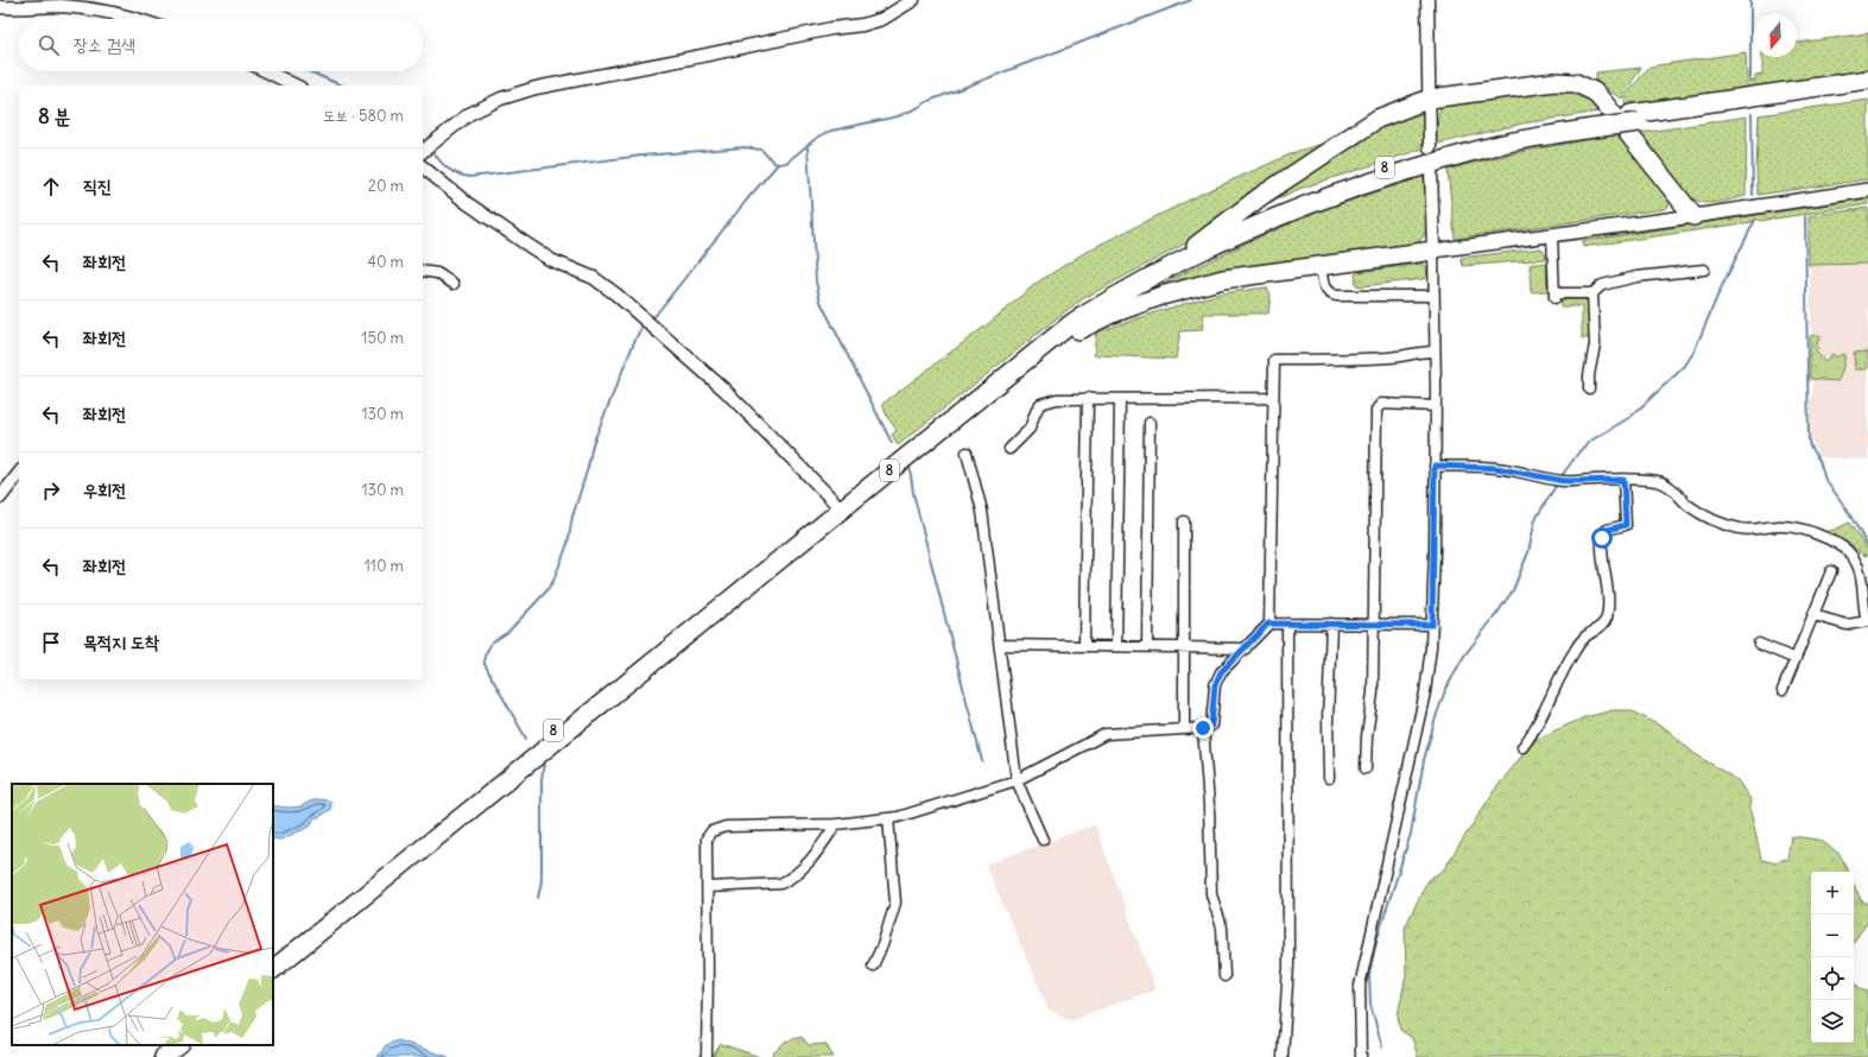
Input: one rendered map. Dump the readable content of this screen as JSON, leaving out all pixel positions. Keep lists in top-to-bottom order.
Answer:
{
  "streets": {
    "highway": ["8"]
  },
  "north": "bottom",
  "page": {
    "search": "장소 검색",
    "heading": ["8 분", "도보 · 580 m"],
    "list": [
      ["직진", "20 m"],
      ["좌회전", "40 m"],
      ["좌회전", "150 m"],
      ["좌회전", "130 m"],
      ["우회전", "130 m"],
      ["좌회전", "110 m"],
      "목적지 도착"
    ],
    "map_buttons": ["+", "−"]
  }
}
